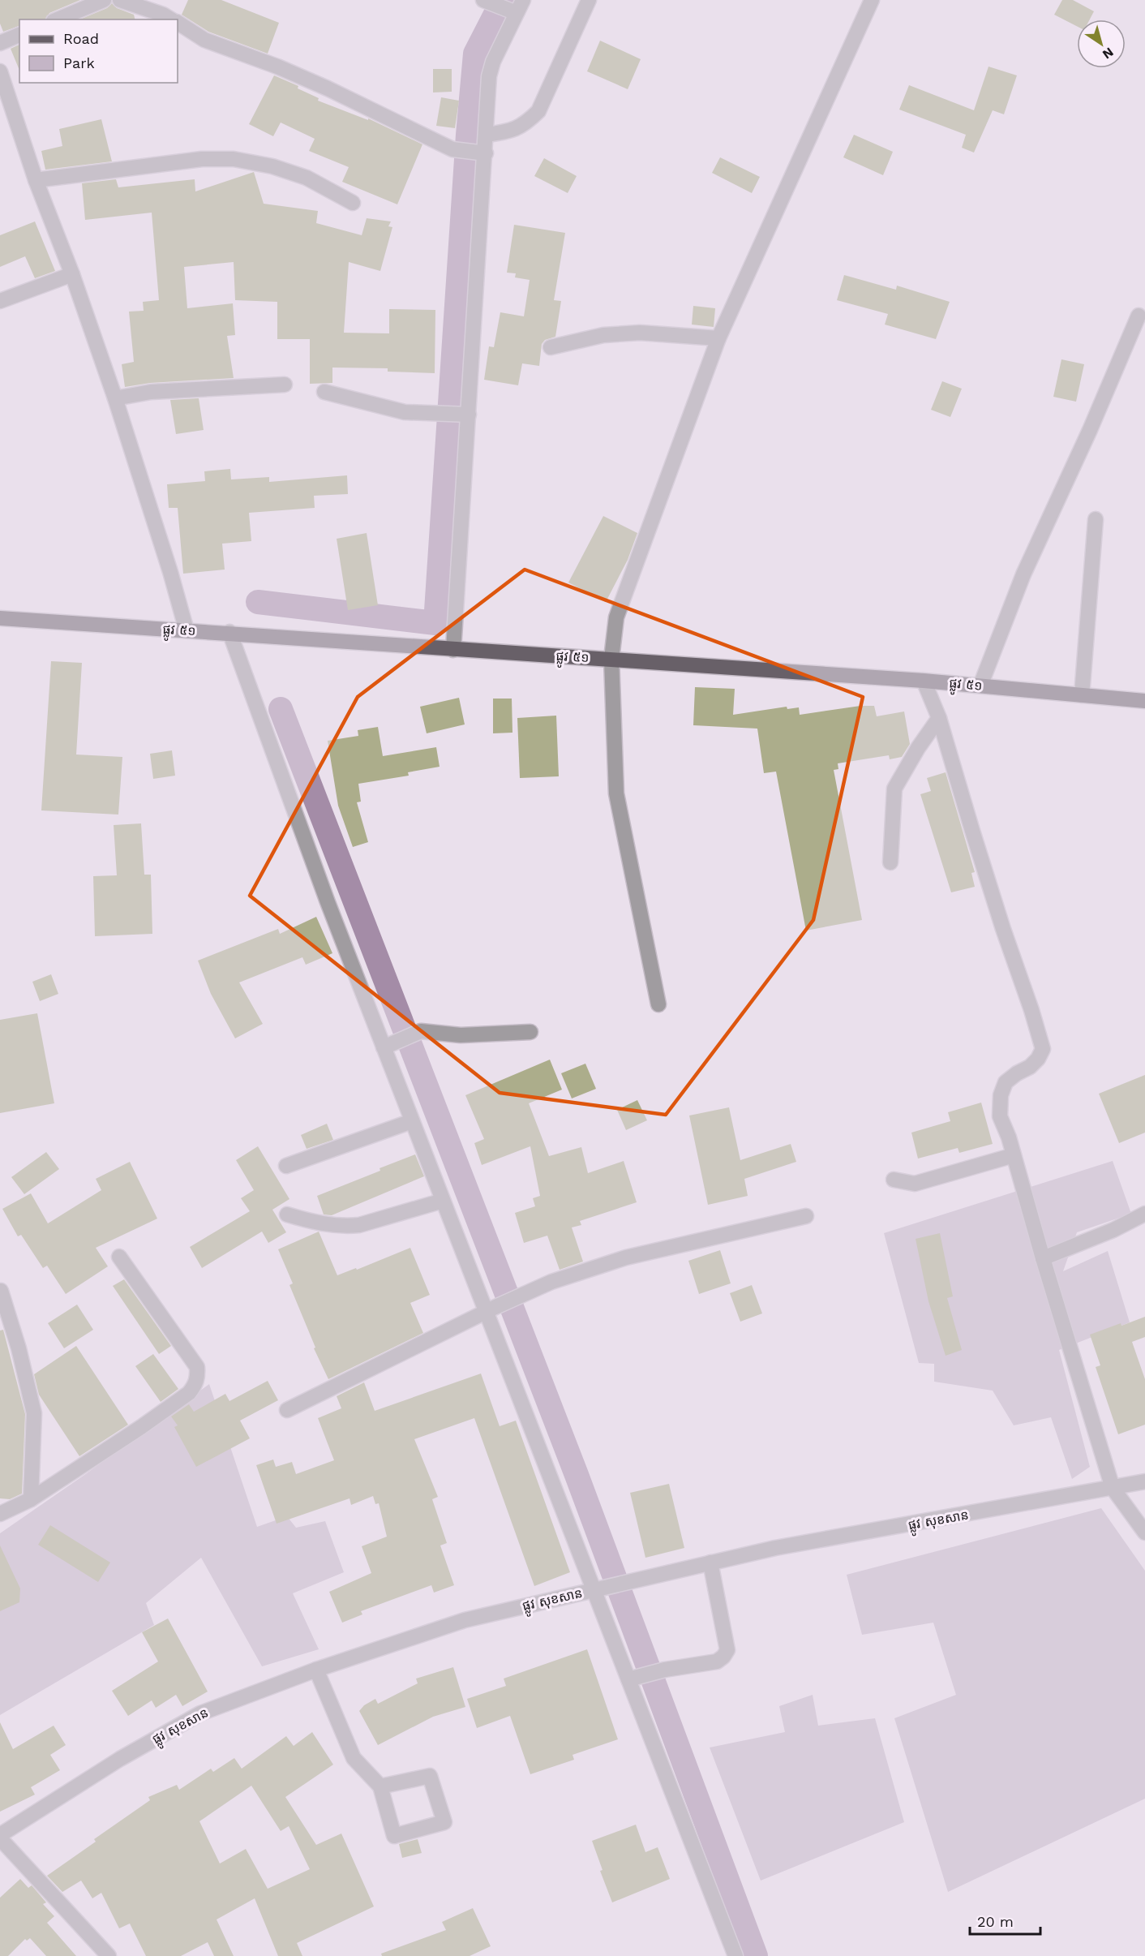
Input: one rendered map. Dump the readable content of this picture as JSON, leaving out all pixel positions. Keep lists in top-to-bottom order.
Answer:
{
  "streets": {
    "main road": ["ផ្លូវ ៥១"],
    "street": ["ផ្លូវ សុខសាន"]
  },
  "legend": ["Road", "Park"],
  "scale_bar": "20 m",
  "north": "bottom right"
}
